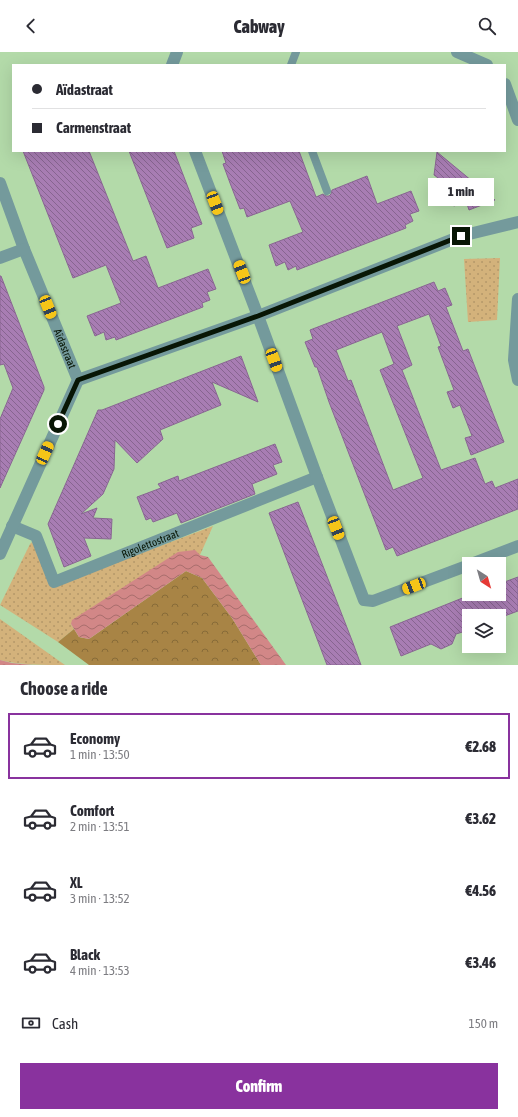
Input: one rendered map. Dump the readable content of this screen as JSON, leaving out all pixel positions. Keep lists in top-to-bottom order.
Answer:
{
  "streets": {
    "street": ["Aïdastraat", "Rigolettostraat"]
  },
  "crossings": [
    ["Aïdastraat", "Rigolettostraat"]
  ],
  "north": "bottom right",
  "page": {
    "header": "Cabway",
    "banner": ["Aïdastraat", "Carmenstraat"],
    "bubble": "1 min",
    "heading": "Choose a ride",
    "list": [
      {
        "name": "Economy",
        "note": "1 min · 13:50",
        "value": "€2.68"
      },
      {
        "name": "Comfort",
        "note": "2 min · 13:51",
        "value": "€3.62"
      },
      {
        "name": "XL",
        "note": "3 min · 13:52",
        "value": "€4.56"
      },
      {
        "name": "Black",
        "note": "4 min · 13:53",
        "value": "€3.46"
      }
    ],
    "pay": ["Cash", "150 m"],
    "buttons": "Confirm"
  }
}
